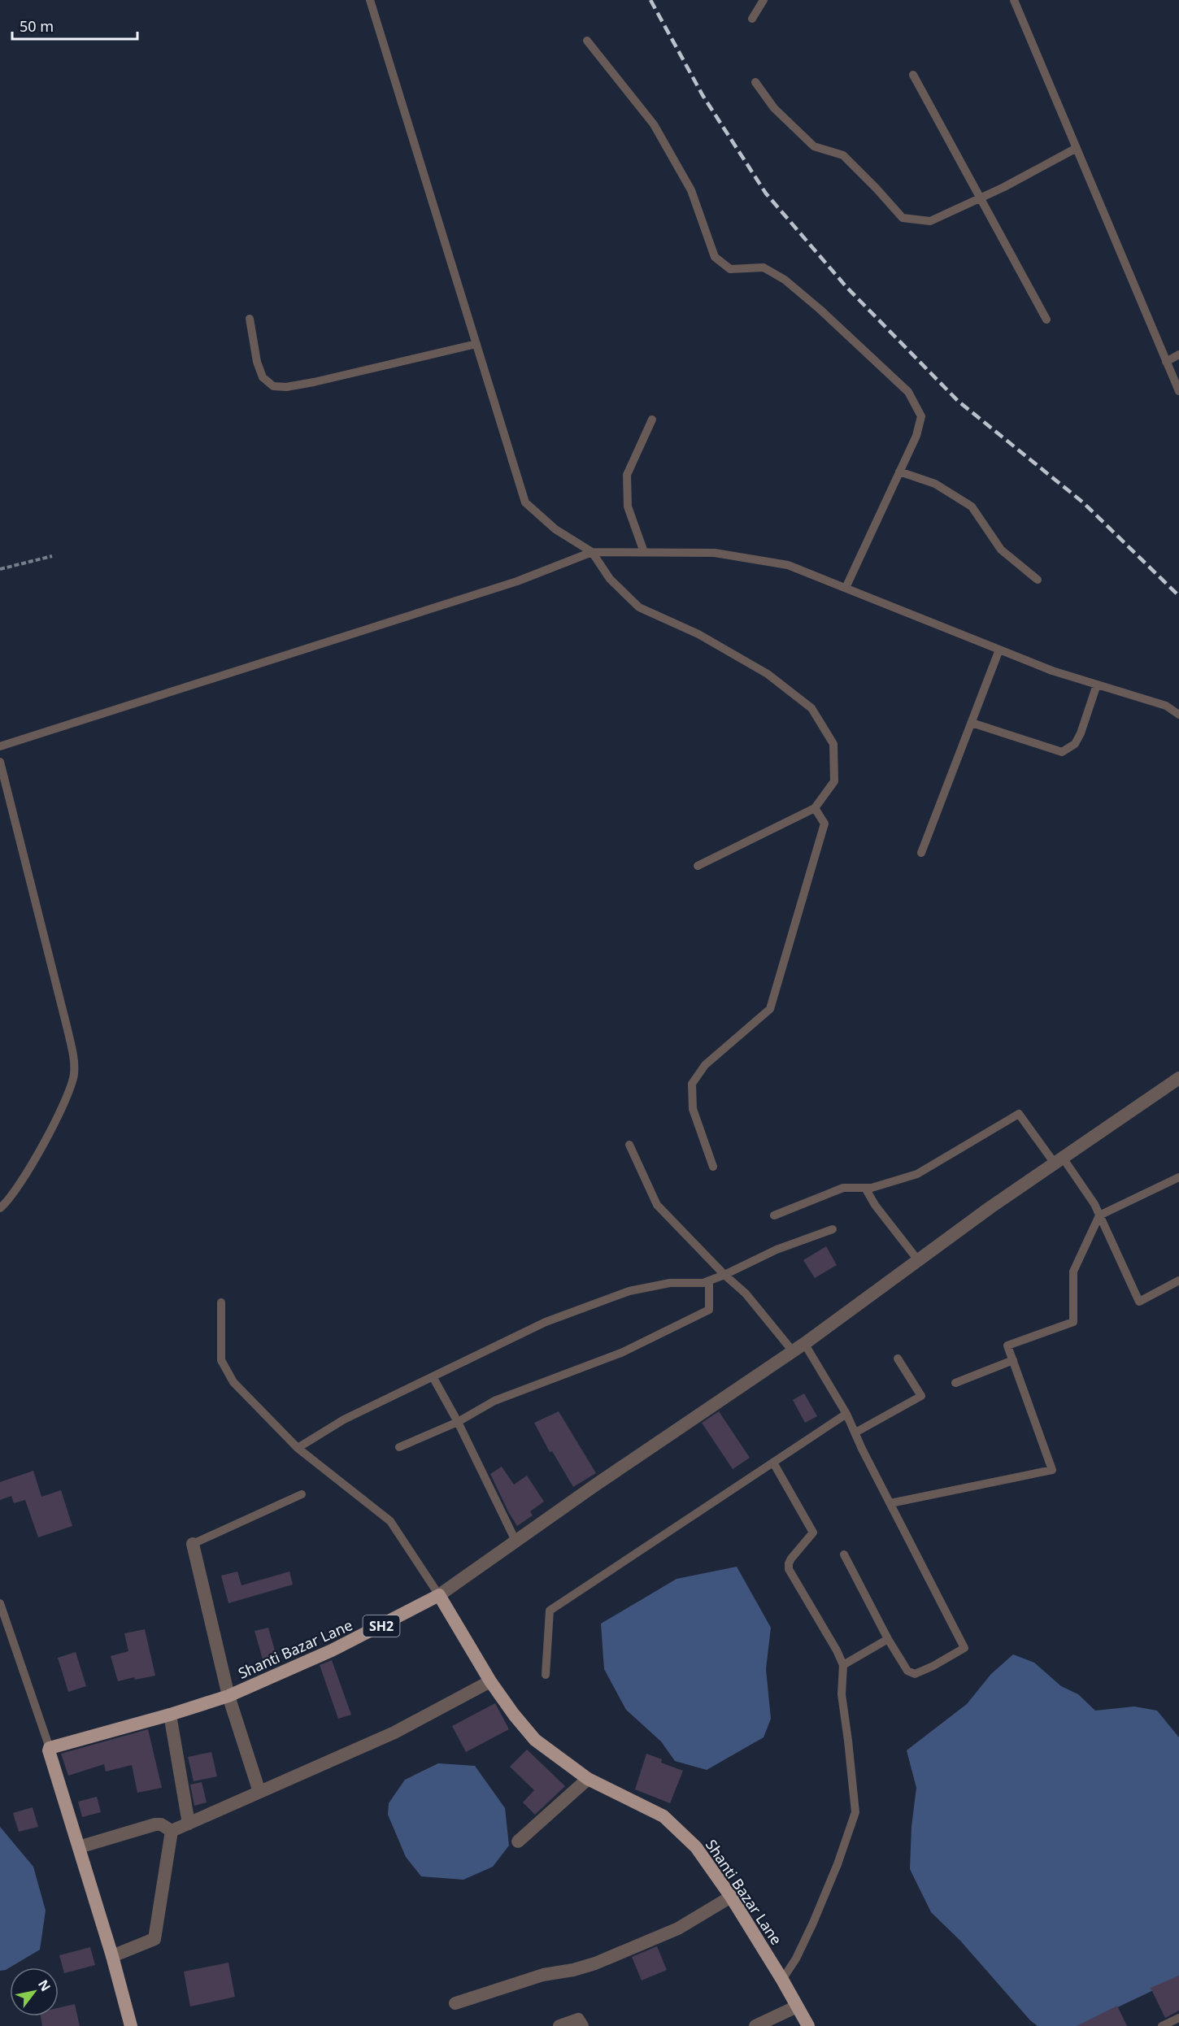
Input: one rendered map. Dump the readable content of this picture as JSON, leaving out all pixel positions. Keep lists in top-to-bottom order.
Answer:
{
  "streets": {
    "main road": ["SH2", "Shanti Bazar Lane"]
  },
  "scale_bar": "50 m",
  "north": "top right"
}
